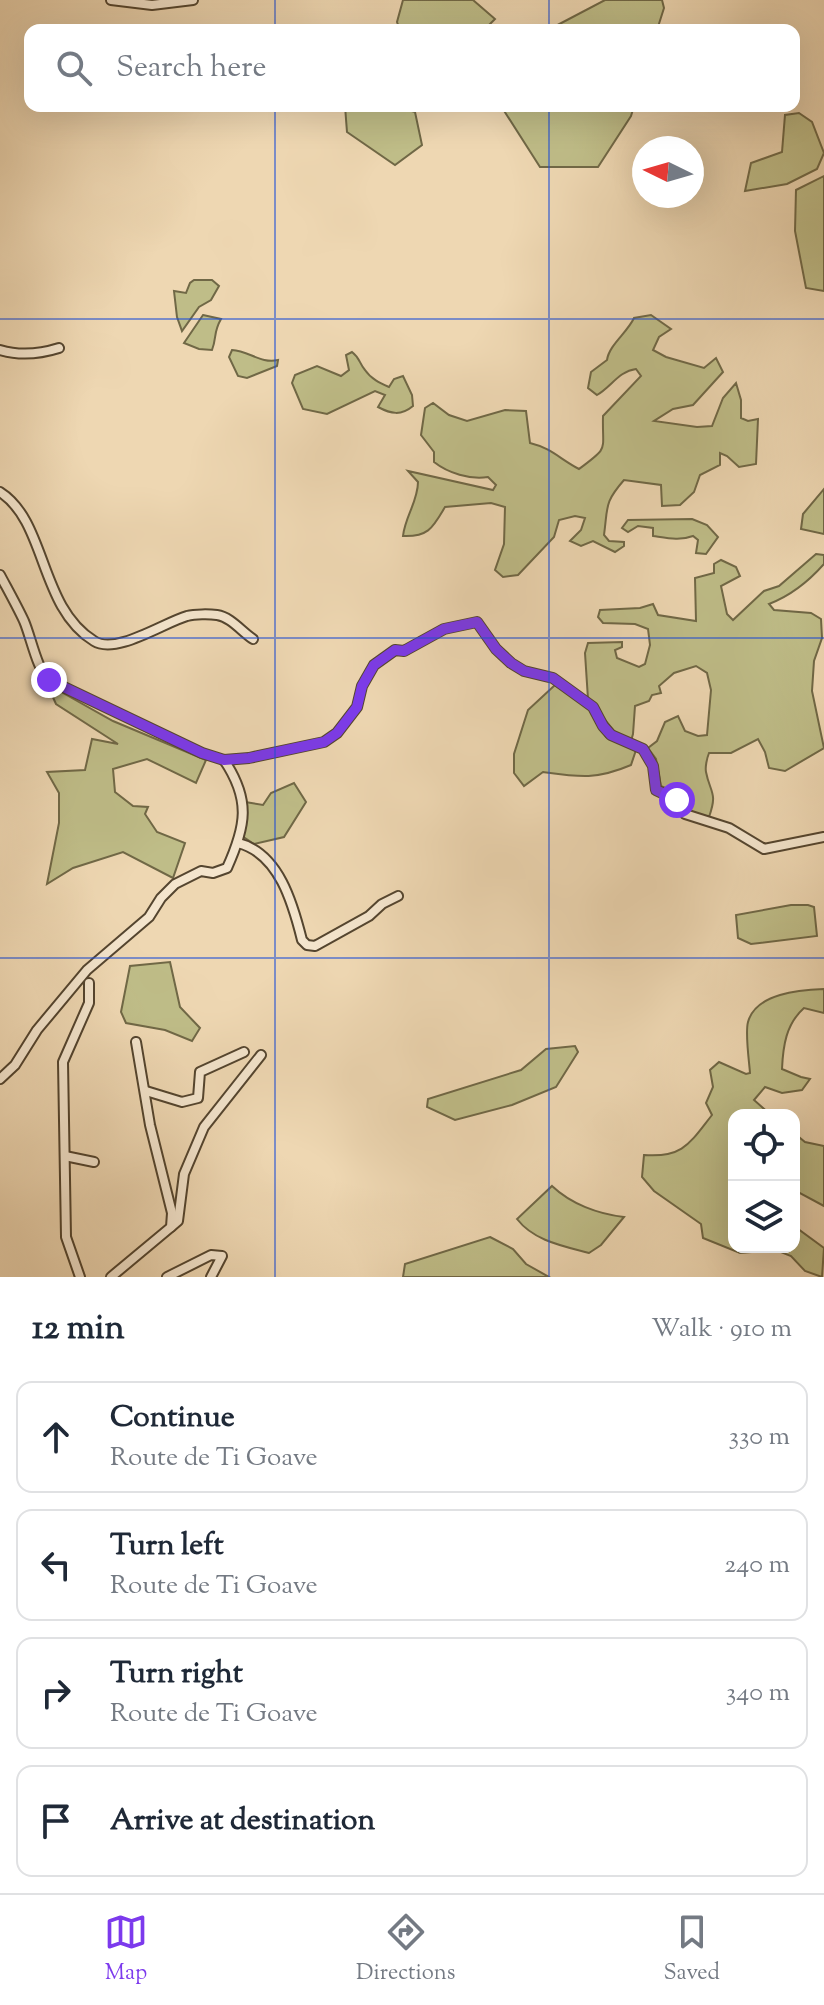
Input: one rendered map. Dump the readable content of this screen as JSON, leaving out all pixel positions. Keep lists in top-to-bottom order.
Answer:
{
  "north": "left",
  "page": {
    "search": "Search here",
    "heading": ["12 min", "Walk · 910 m"],
    "list": [
      ["Continue", "Route de Ti Goave", "330 m"],
      ["Turn left", "Route de Ti Goave", "240 m"],
      ["Turn right", "Route de Ti Goave", "340 m"],
      "Arrive at destination"
    ],
    "nav": ["Map", "Directions", "Saved"]
  }
}
